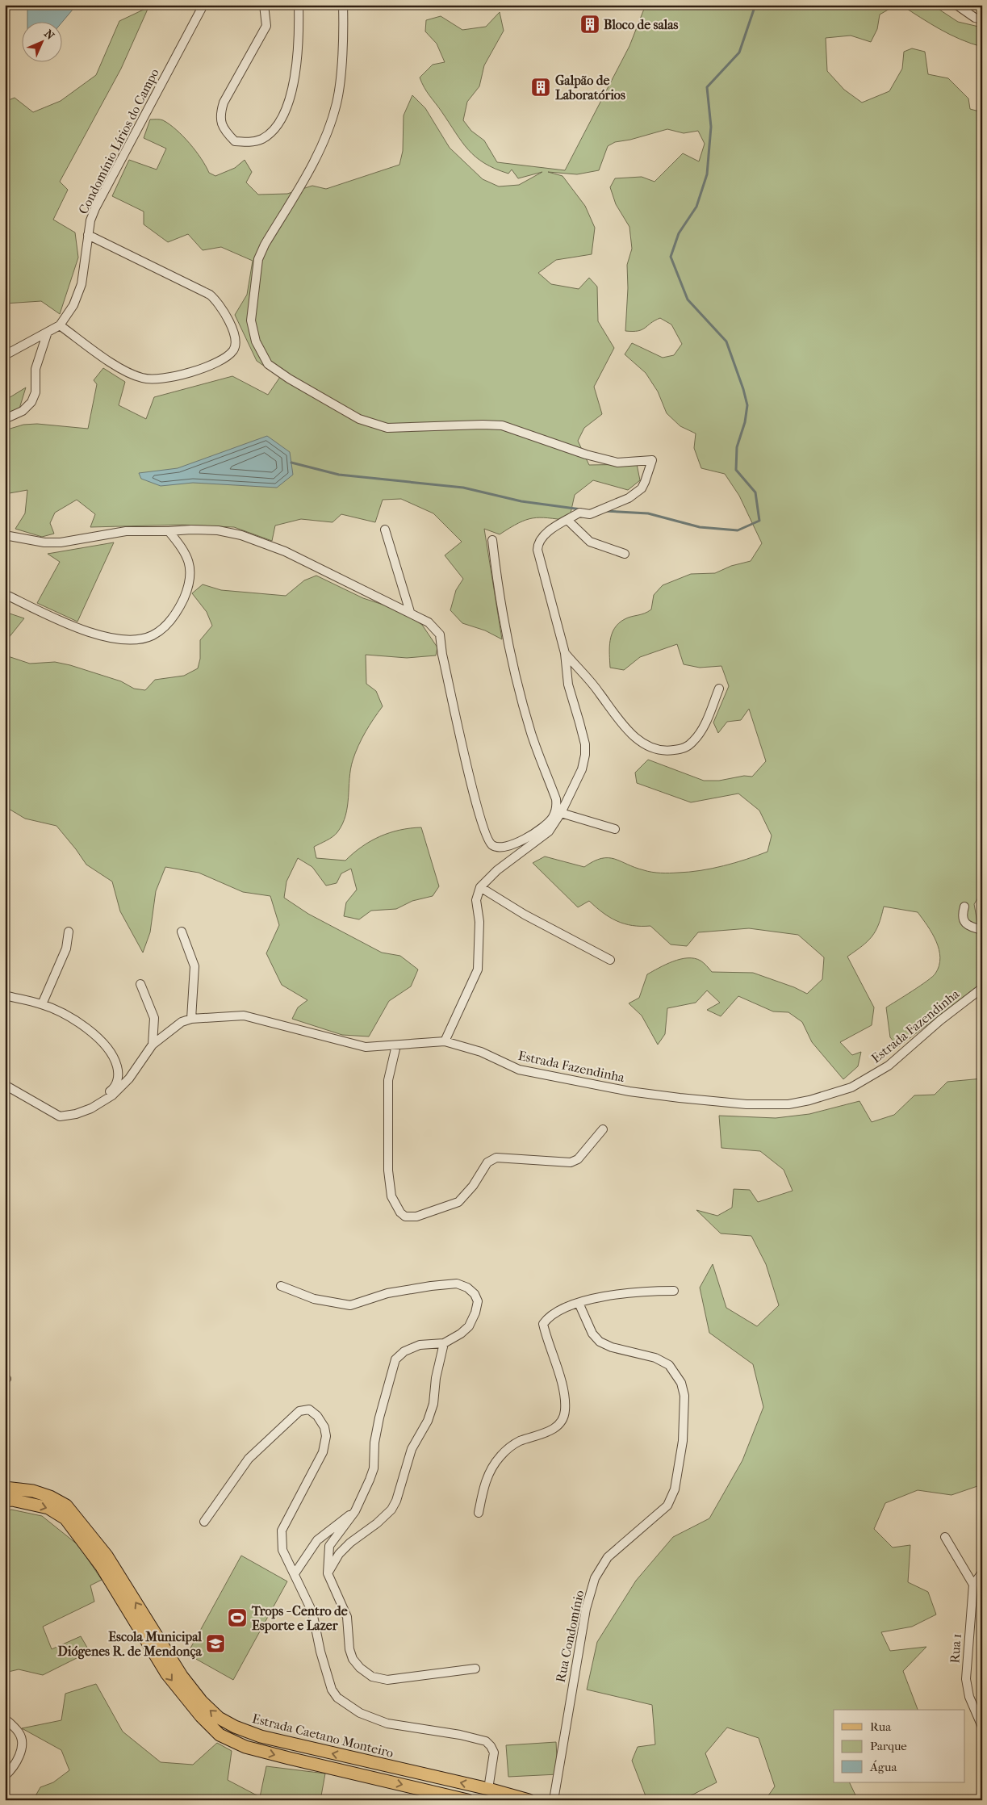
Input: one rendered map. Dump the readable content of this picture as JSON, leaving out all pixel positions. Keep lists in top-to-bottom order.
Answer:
{
  "streets": {
    "main road": ["Estrada Caetano Monteiro"],
    "street": [
      "Condomínio Lírios do Campo",
      "Estrada Fazendinha",
      "Rua Condomínio",
      "Rua 1"
    ]
  },
  "places": {
    "building": ["Bloco de salas", "Galpão de Laboratórios"],
    "sports": ["Trops - Centro de Esporte e Lazer"],
    "school or university": ["Escola Municipal Diógenes R. de Mendonça"]
  },
  "legend": ["Rua", "Parque", "Água"],
  "north": "top right"
}
